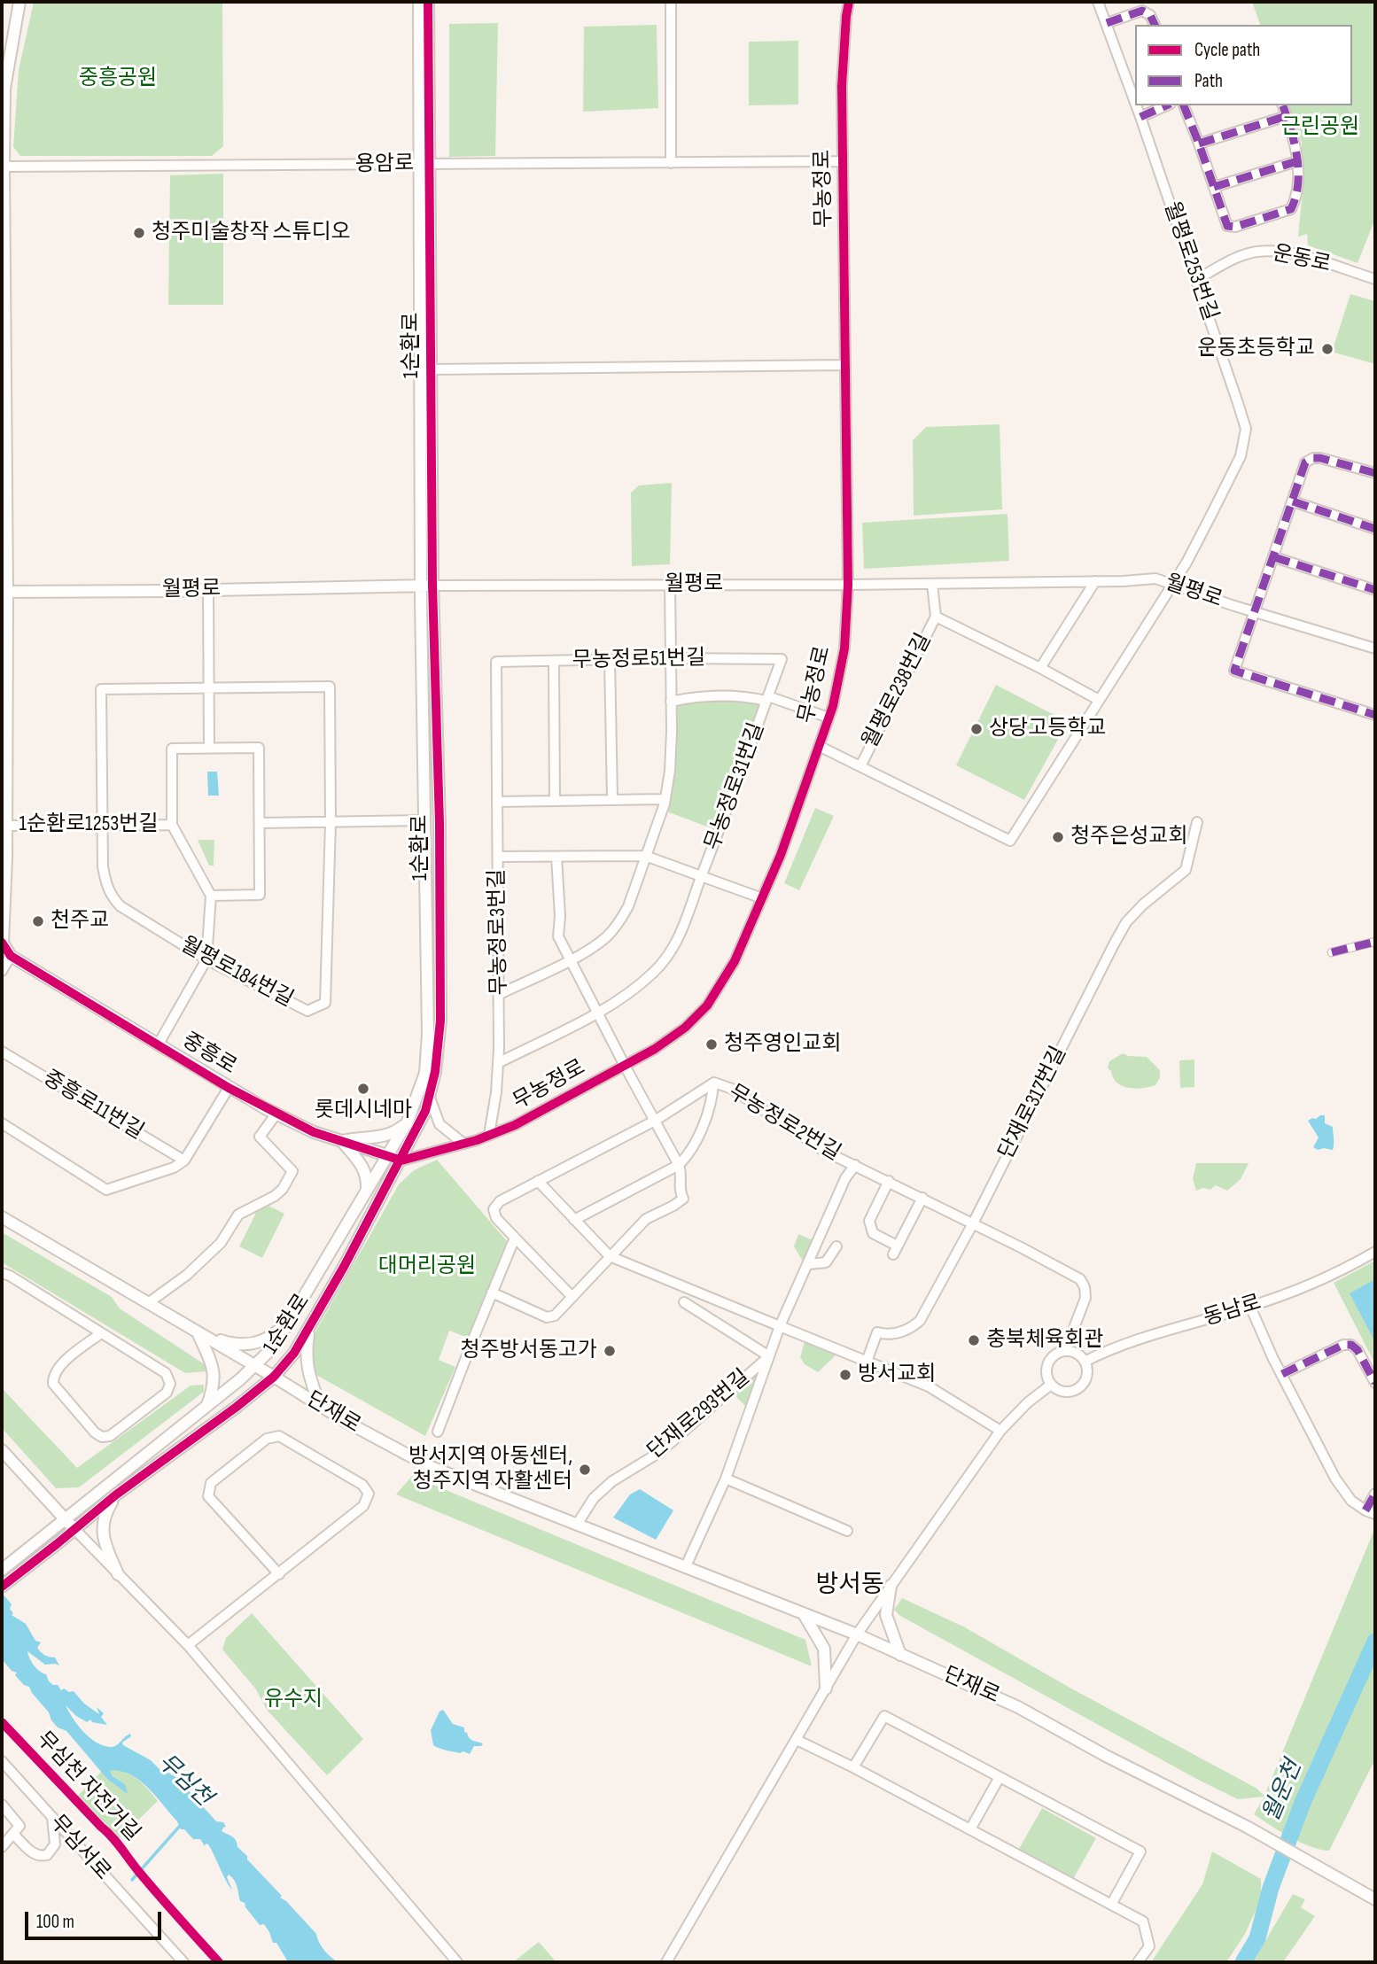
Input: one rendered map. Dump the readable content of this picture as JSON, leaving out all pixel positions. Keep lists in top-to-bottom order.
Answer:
{
  "streets": {
    "street": [
      "용암로",
      "무농정로",
      "운동로",
      "월평로253번길",
      "1순환로",
      "월평로",
      "무농정로51번길",
      "월평로238번길",
      "무농정로31번길",
      "1순환로1253번길",
      "무농정로3번길",
      "월평로184번길",
      "중흥로",
      "단재로317번길",
      "중흥로11번길",
      "무농정로2번길",
      "동남로",
      "단재로",
      "단재로293번길",
      "무심서로"
    ],
    "cycle path": ["무심천 자전거길"]
  },
  "crossings": [
    ["용암로", "무농정로"],
    ["용암로", "1순환로"],
    ["무농정로", "1순환로"],
    ["무농정로", "월평로"],
    ["무농정로", "무농정로31번길"],
    ["무농정로", "무농정로3번길"],
    ["무농정로", "중흥로"],
    ["운동로", "월평로253번길"],
    ["월평로253번길", "월평로"],
    ["월평로253번길", "월평로238번길"],
    ["1순환로", "월평로"],
    ["1순환로", "중흥로"],
    ["1순환로", "단재로"],
    ["월평로", "월평로238번길"],
    ["무농정로51번길", "무농정로31번길"],
    ["무농정로51번길", "무농정로3번길"],
    ["무농정로31번길", "무농정로3번길"],
    ["1순환로1253번길", "월평로184번길"],
    ["단재로317번길", "무농정로2번길"],
    ["무농정로2번길", "단재로293번길"],
    ["단재로", "단재로293번길"]
  ],
  "districts": ["방서동"],
  "water": ["무심천", "월운천"],
  "parks": [
    "중흥공원",
    "근린공원",
    "대머리공원",
    "유수지"
  ],
  "places": [
    "청주미술창작 스튜디오",
    "운동초등학교",
    "상당고등학교",
    "청주은성교회",
    "천주교",
    "청주영인교회",
    "롯데시네마",
    "충북체육회관",
    "청주방서동고가",
    "방서교회",
    "방서지역 아동센터, 청주지역 자활센터"
  ],
  "legend": ["Cycle path", "Path"],
  "scale_bar": "100 m"
}
